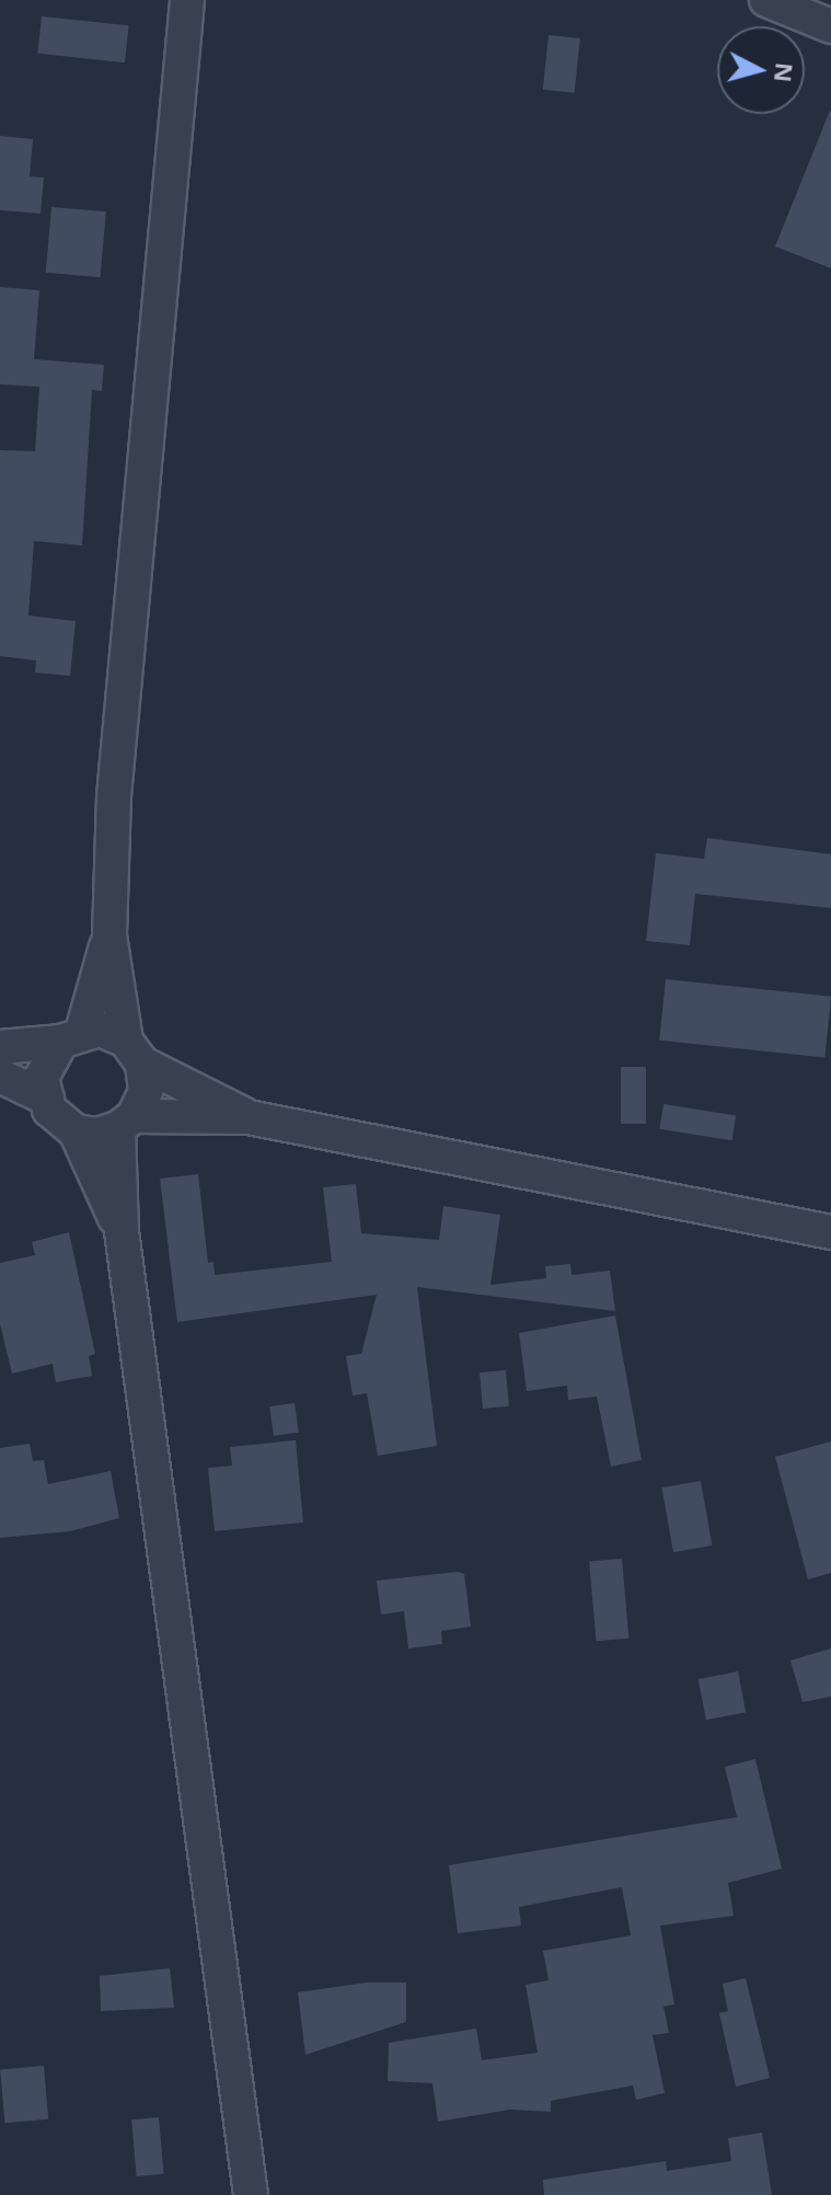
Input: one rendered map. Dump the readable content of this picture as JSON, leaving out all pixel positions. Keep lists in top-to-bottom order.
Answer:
{
  "north": "right"
}
